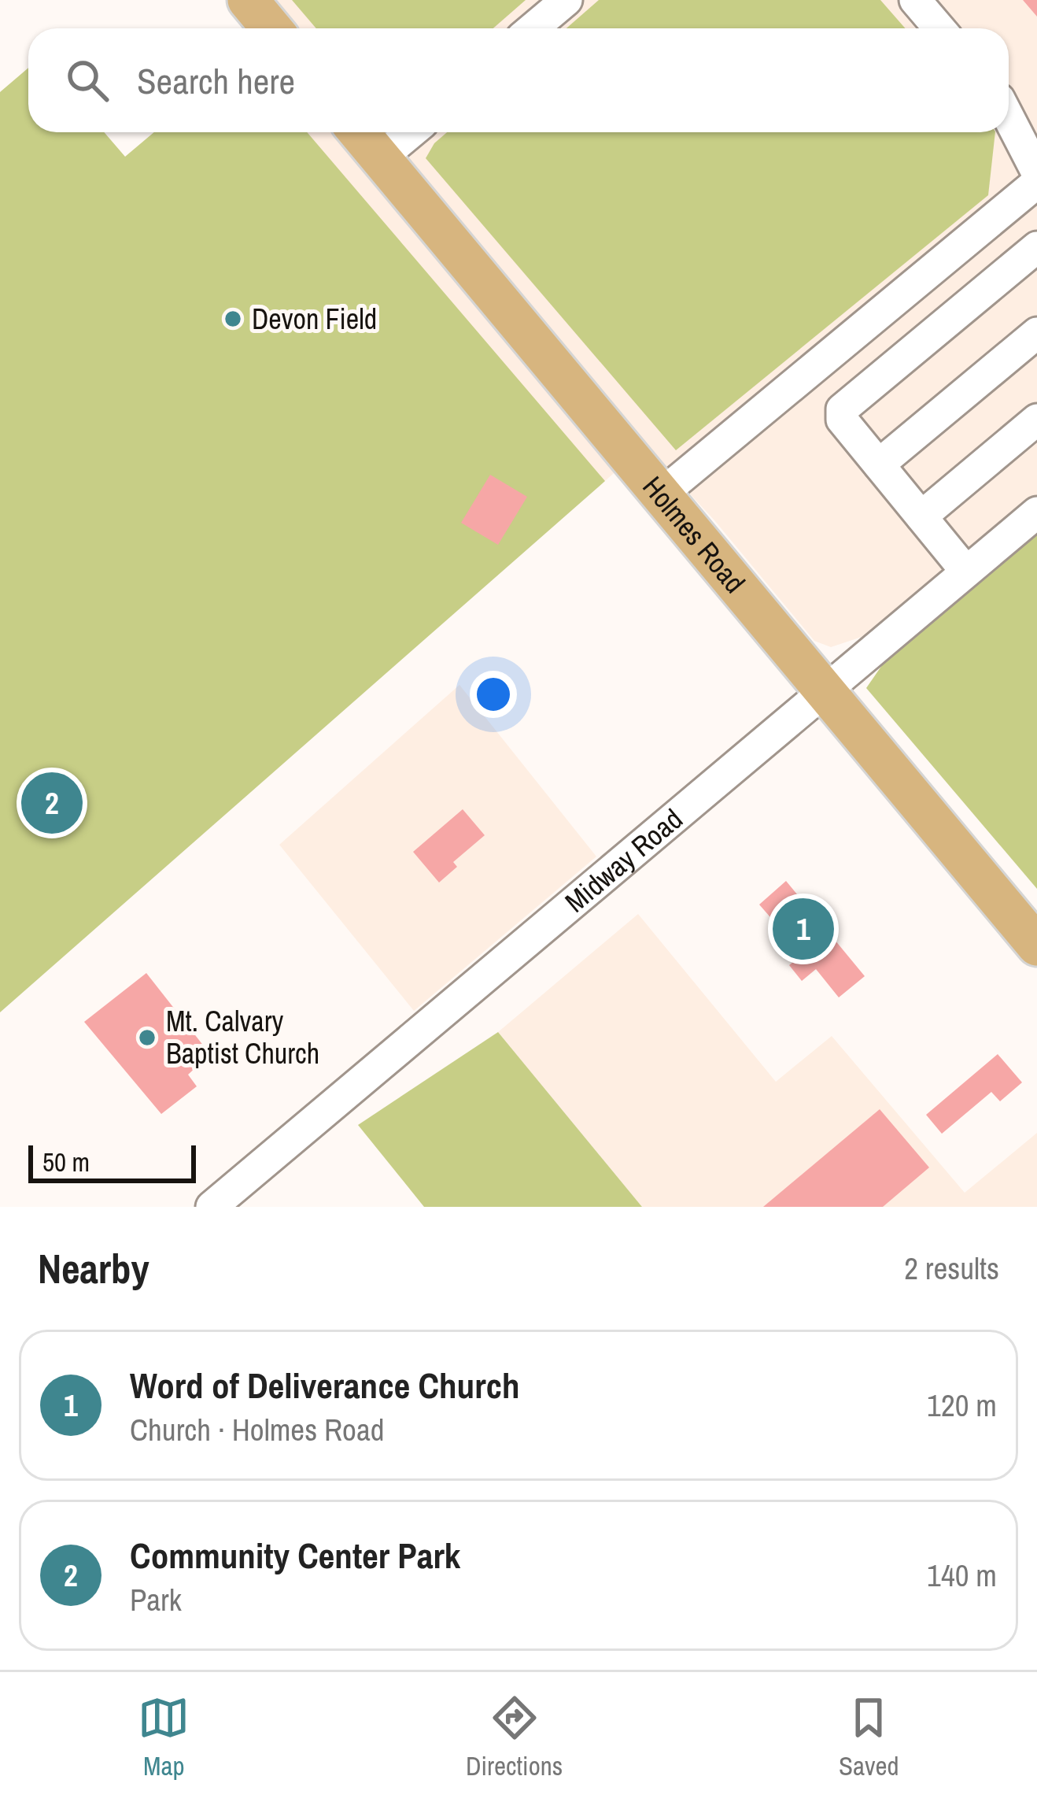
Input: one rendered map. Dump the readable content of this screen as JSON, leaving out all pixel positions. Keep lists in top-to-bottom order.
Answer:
{
  "streets": {
    "main road": ["Holmes Road"],
    "street": ["Midway Road"]
  },
  "crossings": [
    ["Holmes Road", "Midway Road"]
  ],
  "places": ["Devon Field", "Mt. Calvary Baptist Church"],
  "scale_bar": "50 m",
  "page": {
    "search": "Search here",
    "pins": ["2", "1"],
    "scale": "50 m",
    "heading": ["Nearby", "2 results"],
    "list": [
      {
        "mark": "1",
        "name": "Word of Deliverance Church",
        "note": "Church · Holmes Road",
        "value": "120 m"
      },
      {
        "mark": "2",
        "name": "Community Center Park",
        "note": "Park",
        "value": "140 m"
      }
    ],
    "nav": ["Map", "Directions", "Saved"]
  }
}
